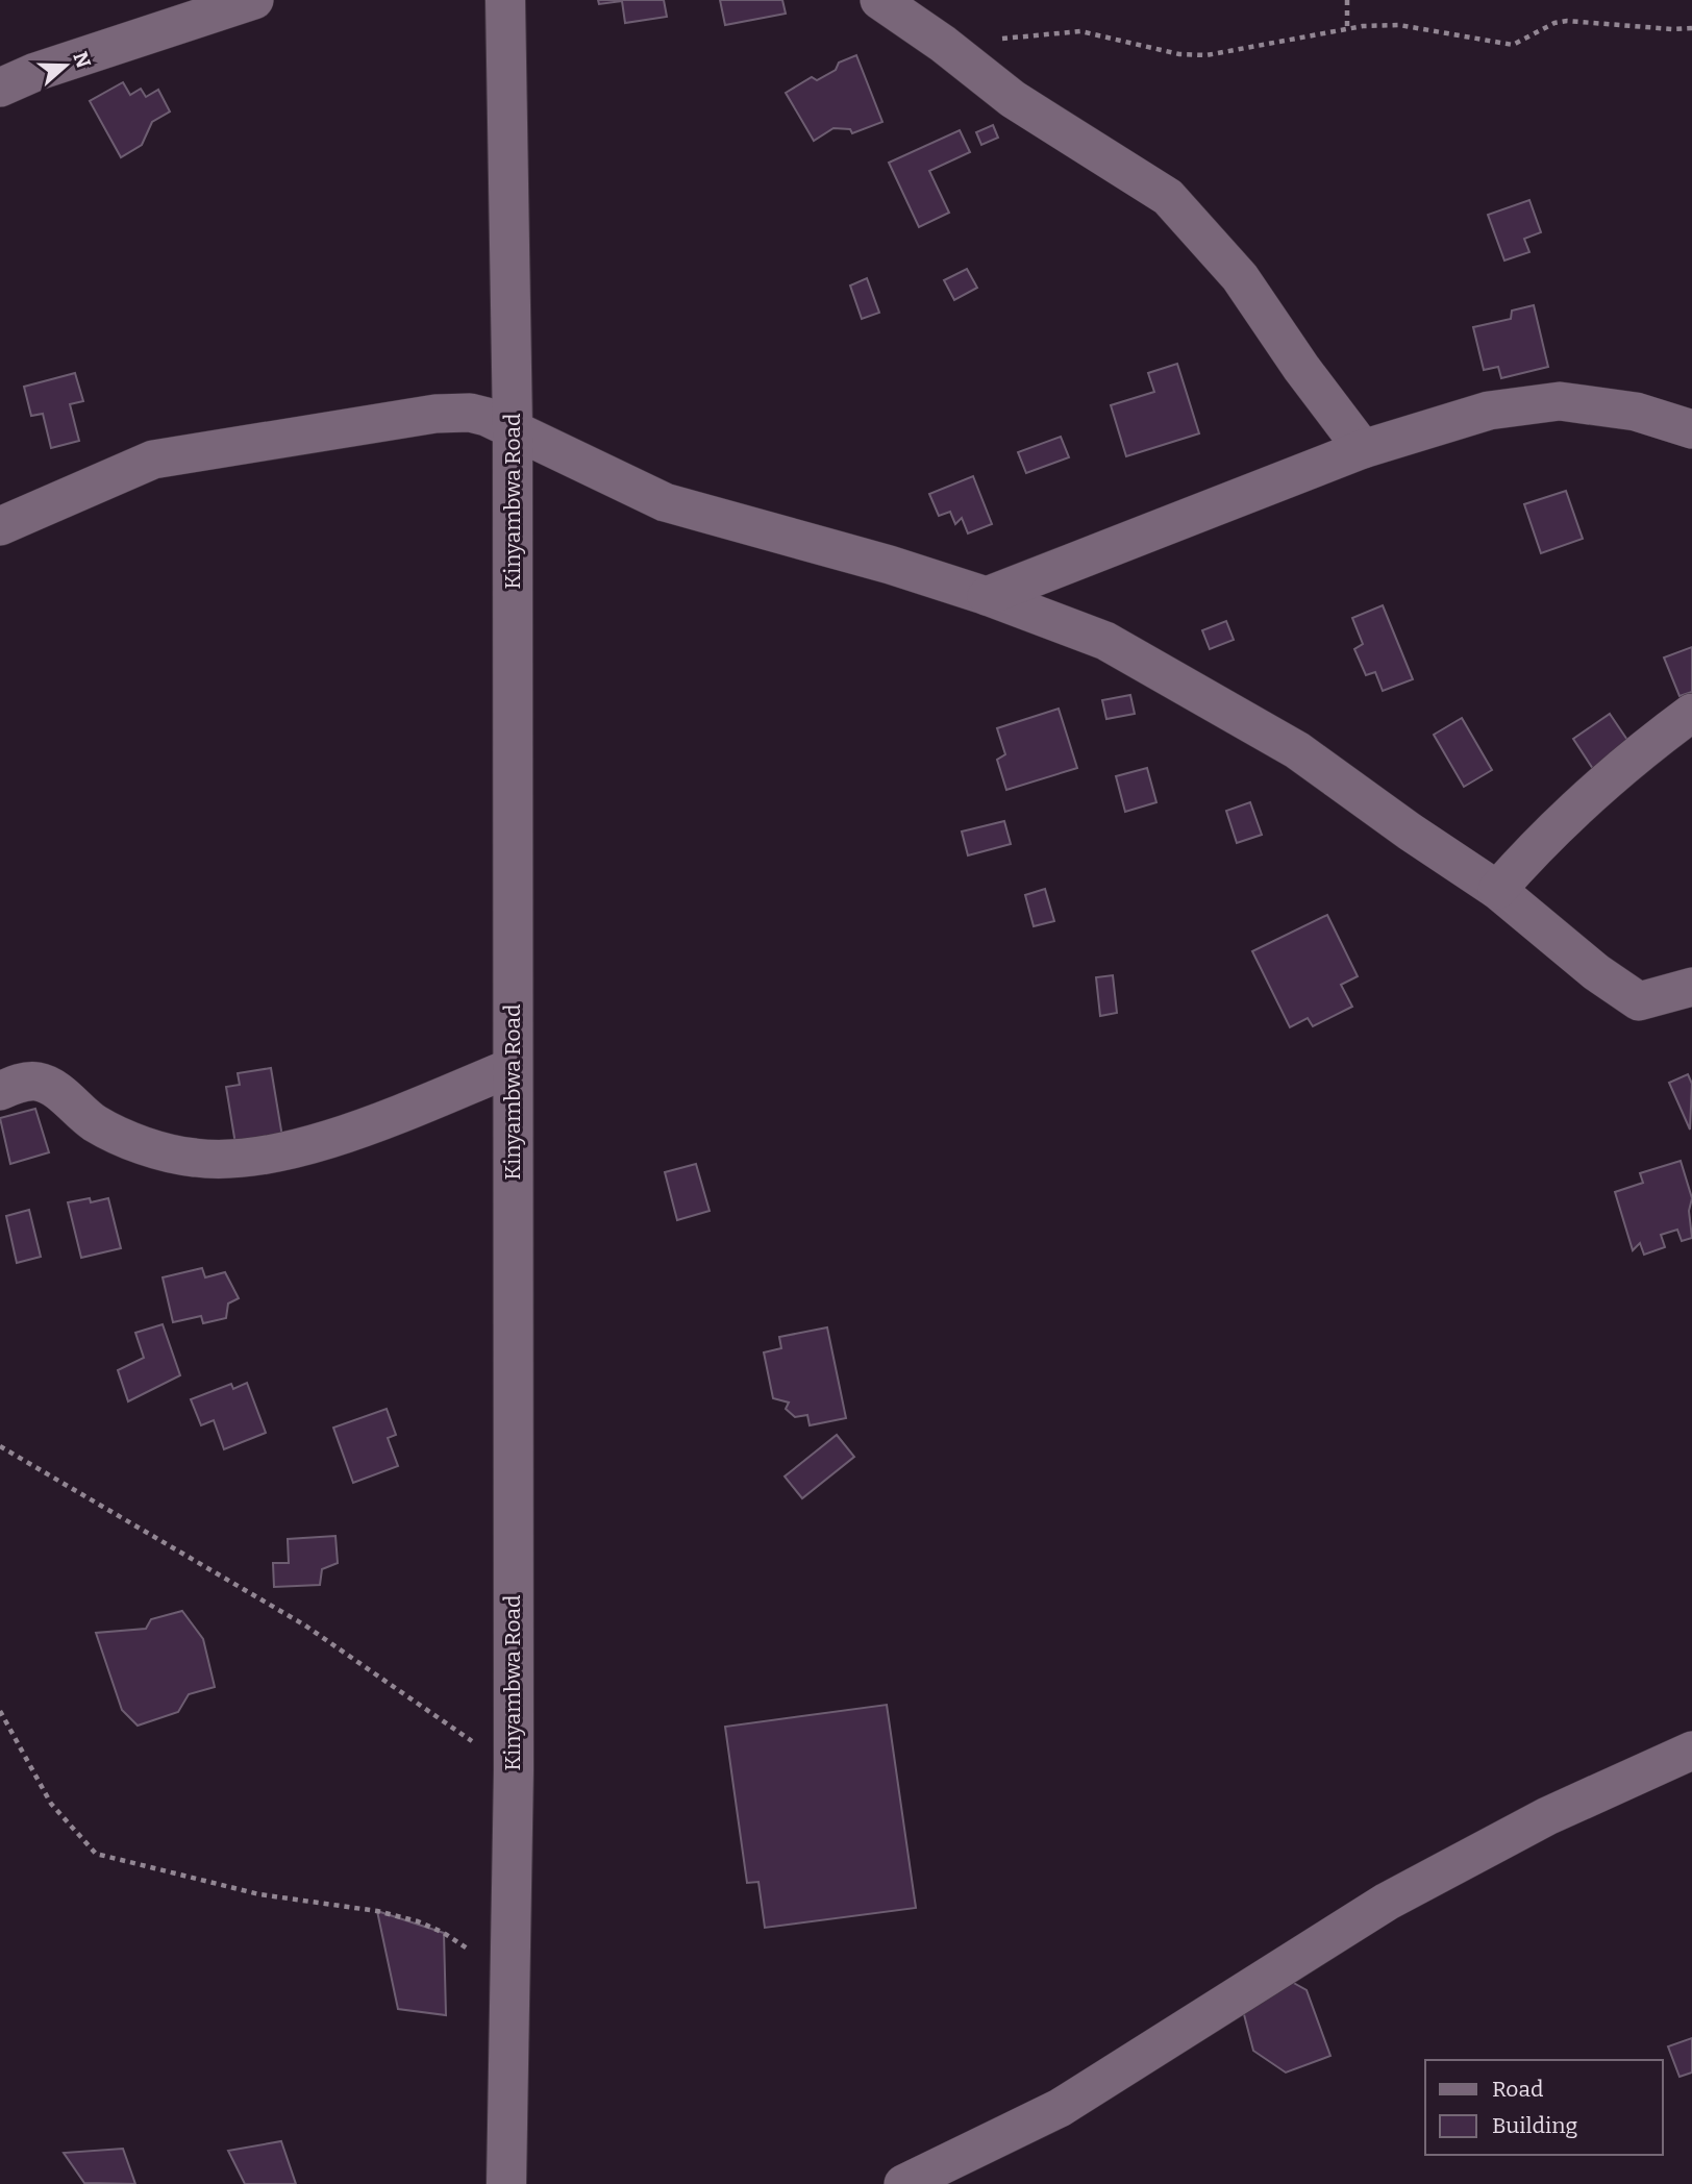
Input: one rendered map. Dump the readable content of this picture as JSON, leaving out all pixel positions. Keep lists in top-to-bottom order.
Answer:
{
  "streets": {
    "street": ["Kinyambwa Road"]
  },
  "legend": ["Road", "Building"],
  "north": "right"
}
